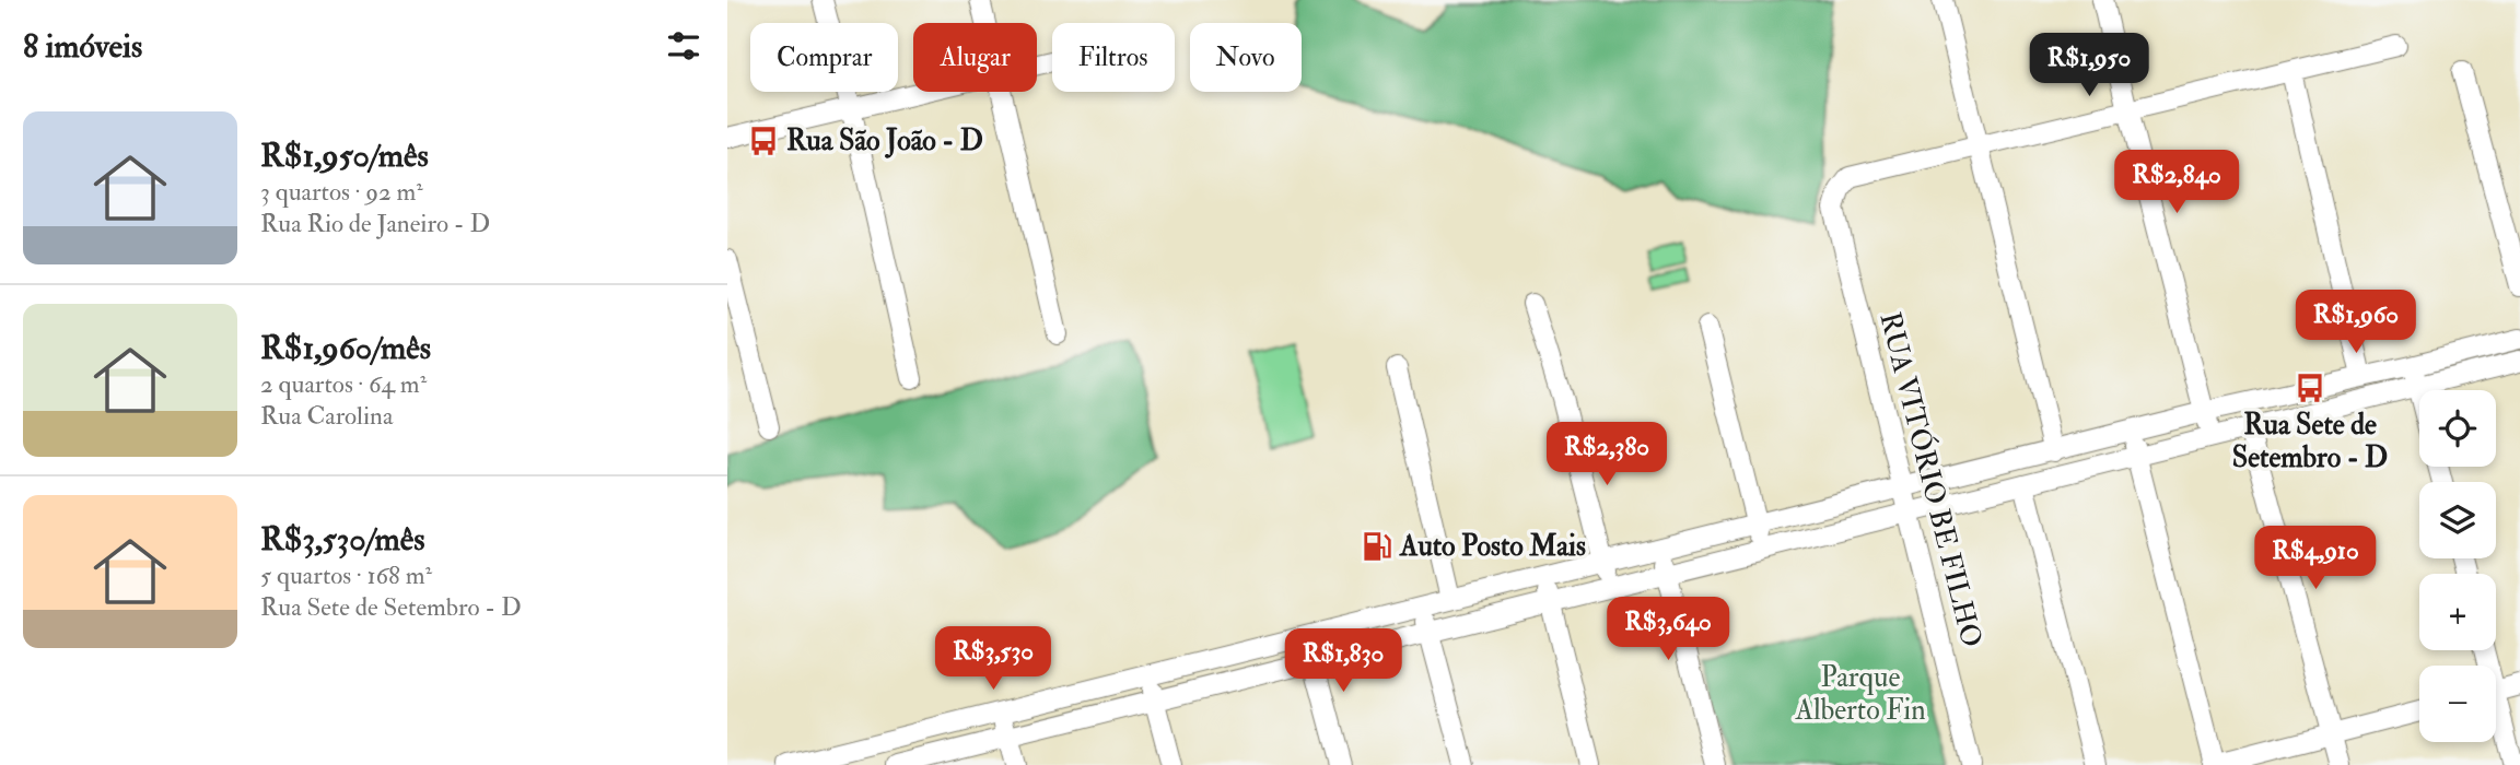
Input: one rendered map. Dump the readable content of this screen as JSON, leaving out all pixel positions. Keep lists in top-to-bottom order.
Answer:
{
  "streets": {
    "street": ["RUA VITÓRIO BE FILHO"]
  },
  "parks": ["Parque Alberto Fin"],
  "places": {
    "bus stop": ["Rua São João - D", "Rua Sete de Setembro - D"],
    "fuel station": ["Auto Posto Mais"]
  },
  "page": {
    "heading": "8 imóveis",
    "chip": [
      "Comprar",
      "Alugar",
      "Filtros",
      "Novo"
    ],
    "price": [
      "R$1,950",
      "R$2,840",
      "R$1,960",
      "R$2,380",
      "R$4,910",
      "R$3,640",
      "R$3,530",
      "R$1,830"
    ],
    "list": [
      {
        "name": "R$1,950/mês",
        "note": "3 quartos · 92 m² · Rua Rio de Janeiro - D"
      },
      {
        "name": "R$1,960/mês",
        "note": "2 quartos · 64 m² · Rua Carolina"
      },
      {
        "name": "R$3,530/mês",
        "note": "5 quartos · 168 m² · Rua Sete de Setembro - D"
      }
    ],
    "map_buttons": ["+", "−"]
  }
}
